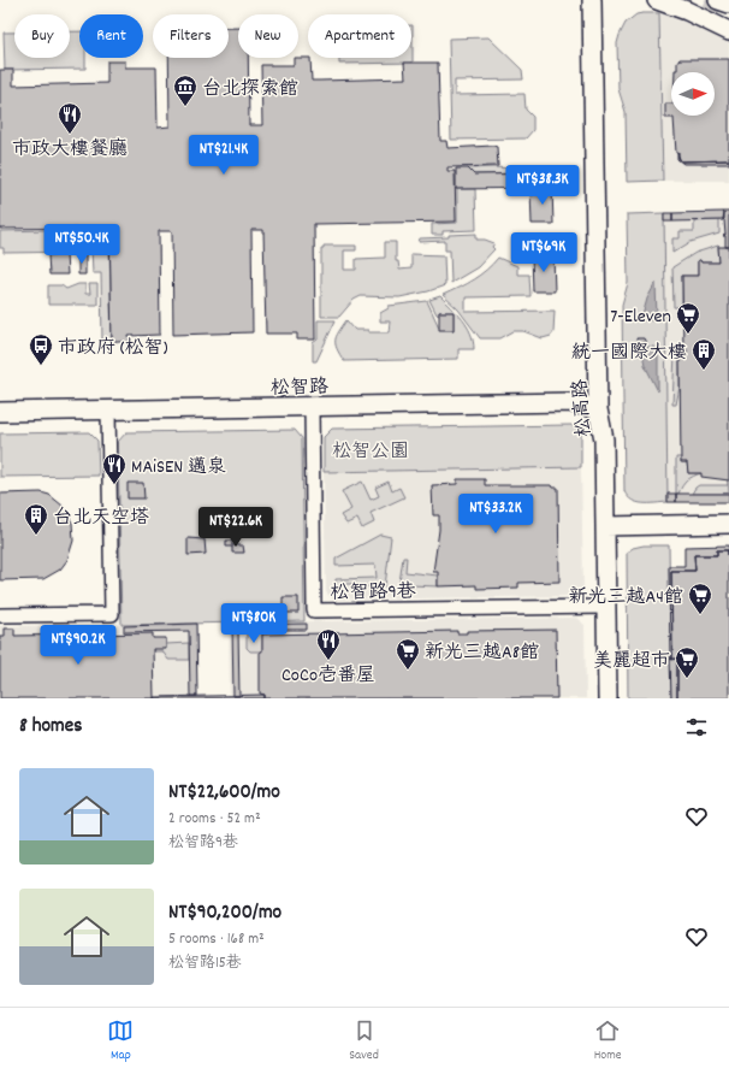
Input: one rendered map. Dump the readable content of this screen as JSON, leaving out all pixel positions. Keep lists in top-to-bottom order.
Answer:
{
  "streets": {
    "street": ["松智路", "松高路", "松智路9巷"]
  },
  "crossings": [
    ["松智路", "松高路"],
    ["松智路", "松智路9巷"],
    ["松高路", "松智路9巷"]
  ],
  "parks": ["松智公園"],
  "places": {
    "museum": ["台北探索館"],
    "restaurant": ["市政大樓餐廳", "MAiSEN 邁泉", "CoCo壱番屋"],
    "supermarket": [
      "7-Eleven",
      "新光三越A4館",
      "新光三越A8館",
      "美麗超市"
    ],
    "bus stop": ["市政府 (松智)"],
    "building": ["統一國際大樓", "台北天空塔"]
  },
  "north": "right",
  "page": {
    "chip": [
      "Buy",
      "Rent",
      "Filters",
      "New",
      "Apartment"
    ],
    "price": [
      "NT$21.4K",
      "NT$38.3K",
      "NT$50.4K",
      "NT$69K",
      "NT$33.2K",
      "NT$22.6K",
      "NT$80K",
      "NT$90.2K"
    ],
    "heading": "8 homes",
    "list": [
      {
        "name": "NT$22,600/mo",
        "note": "2 rooms · 52 m² · 松智路9巷"
      },
      {
        "name": "NT$90,200/mo",
        "note": "5 rooms · 168 m² · 松智路15巷"
      }
    ],
    "tabs": ["Map", "Saved", "Home"]
  }
}
